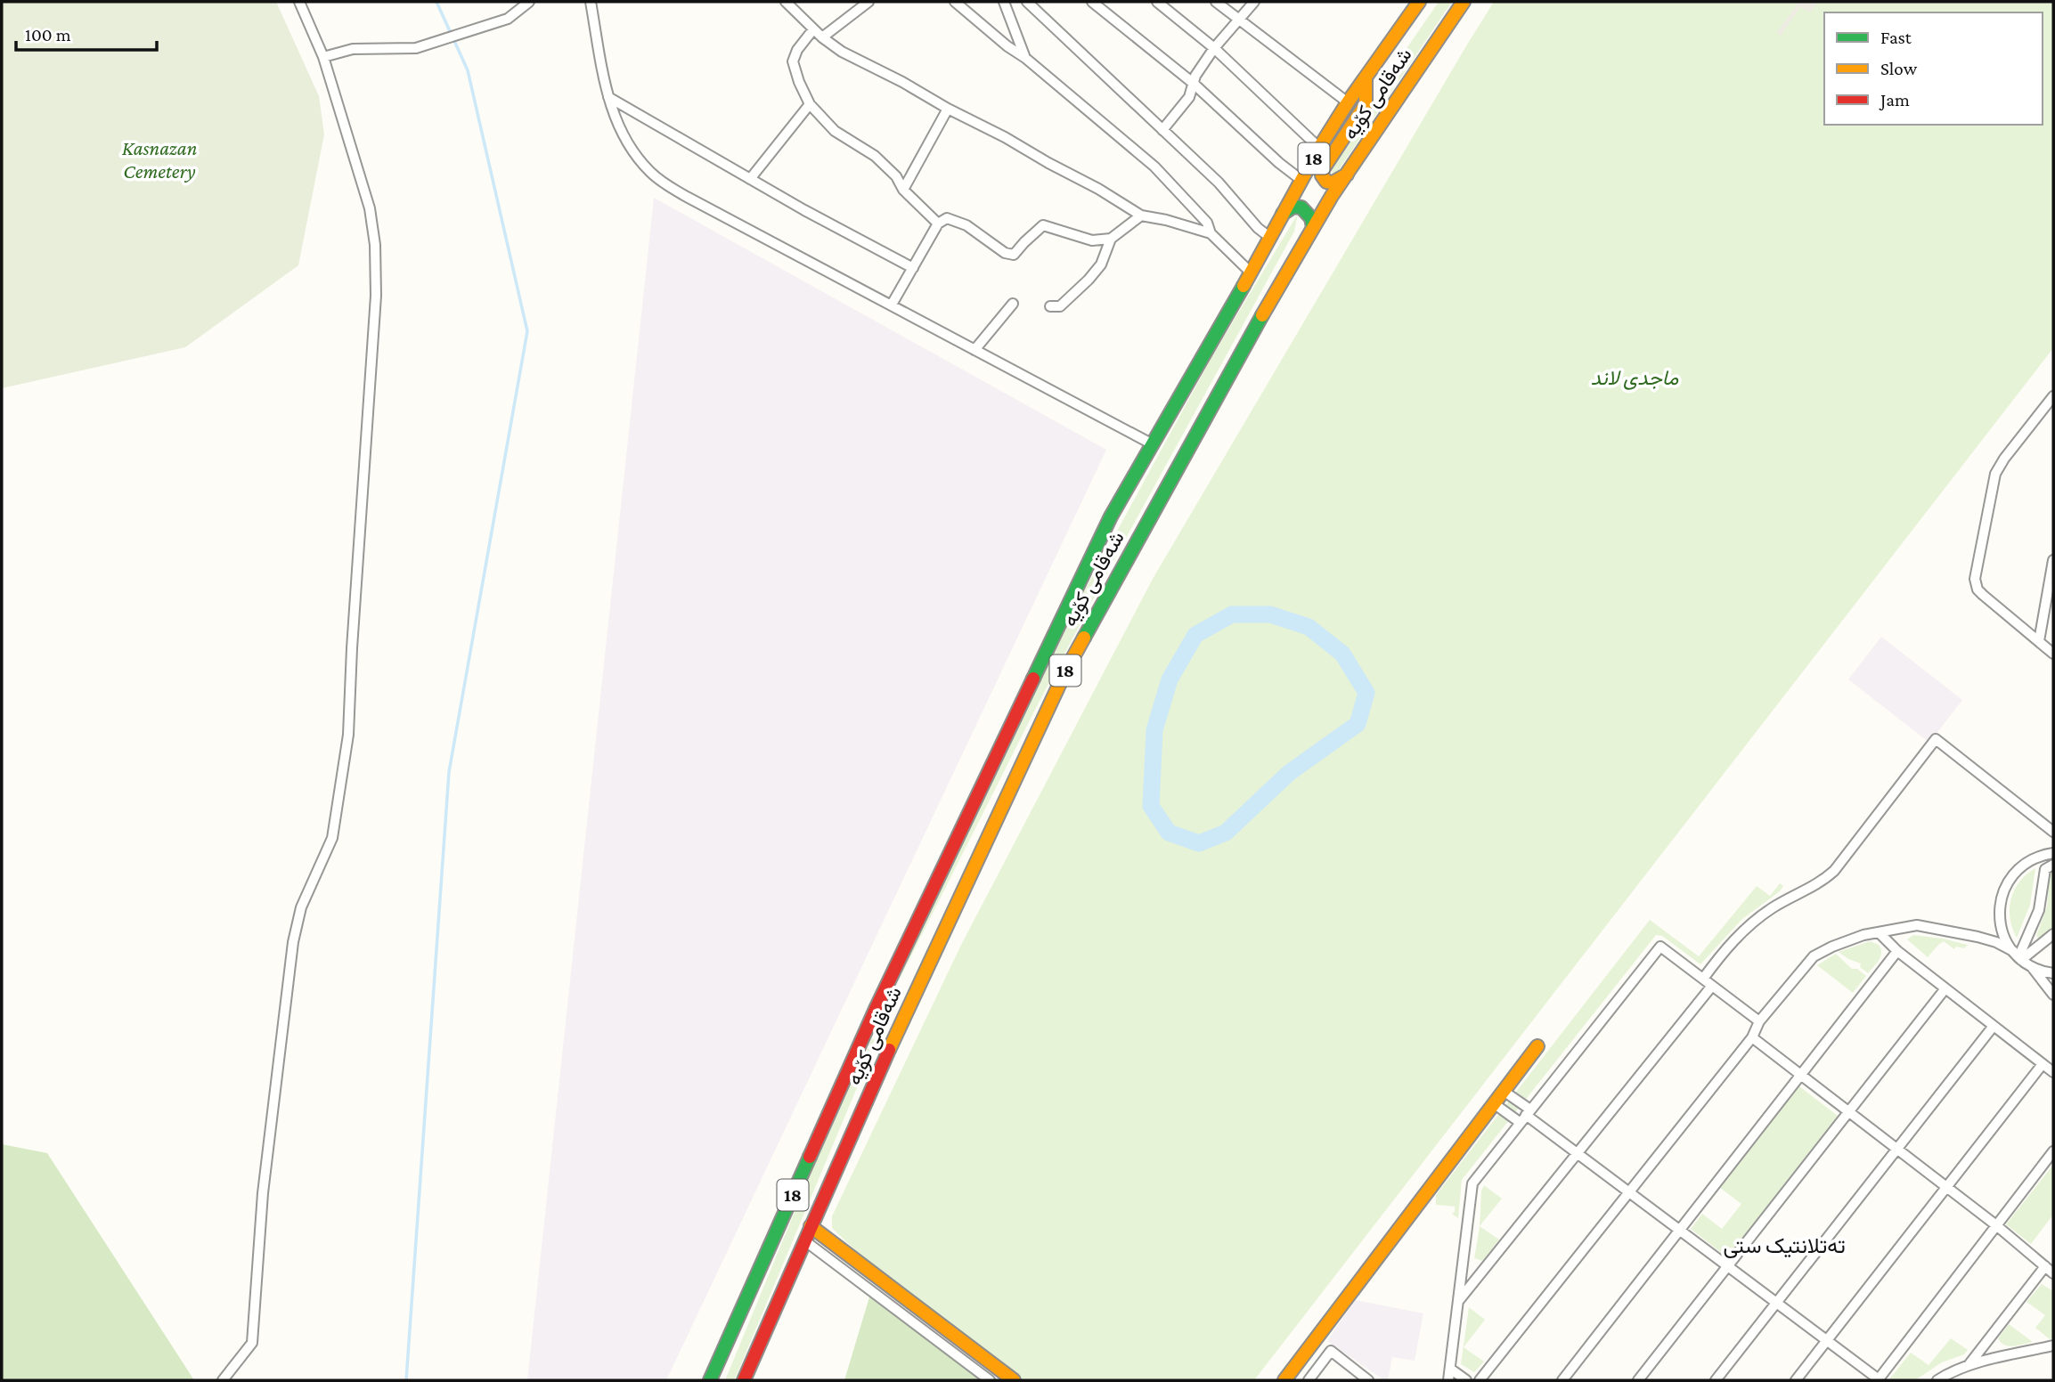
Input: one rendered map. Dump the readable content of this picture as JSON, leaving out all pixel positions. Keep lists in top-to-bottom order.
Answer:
{
  "streets": {
    "main road": ["شەقامی کۆیە", "18"]
  },
  "districts": ["تەتلانتیک ستی"],
  "parks": ["Kasnazan Cemetery", "ماجدی لاند"],
  "legend": ["Fast", "Slow", "Jam"],
  "scale_bar": "100 m"
}
